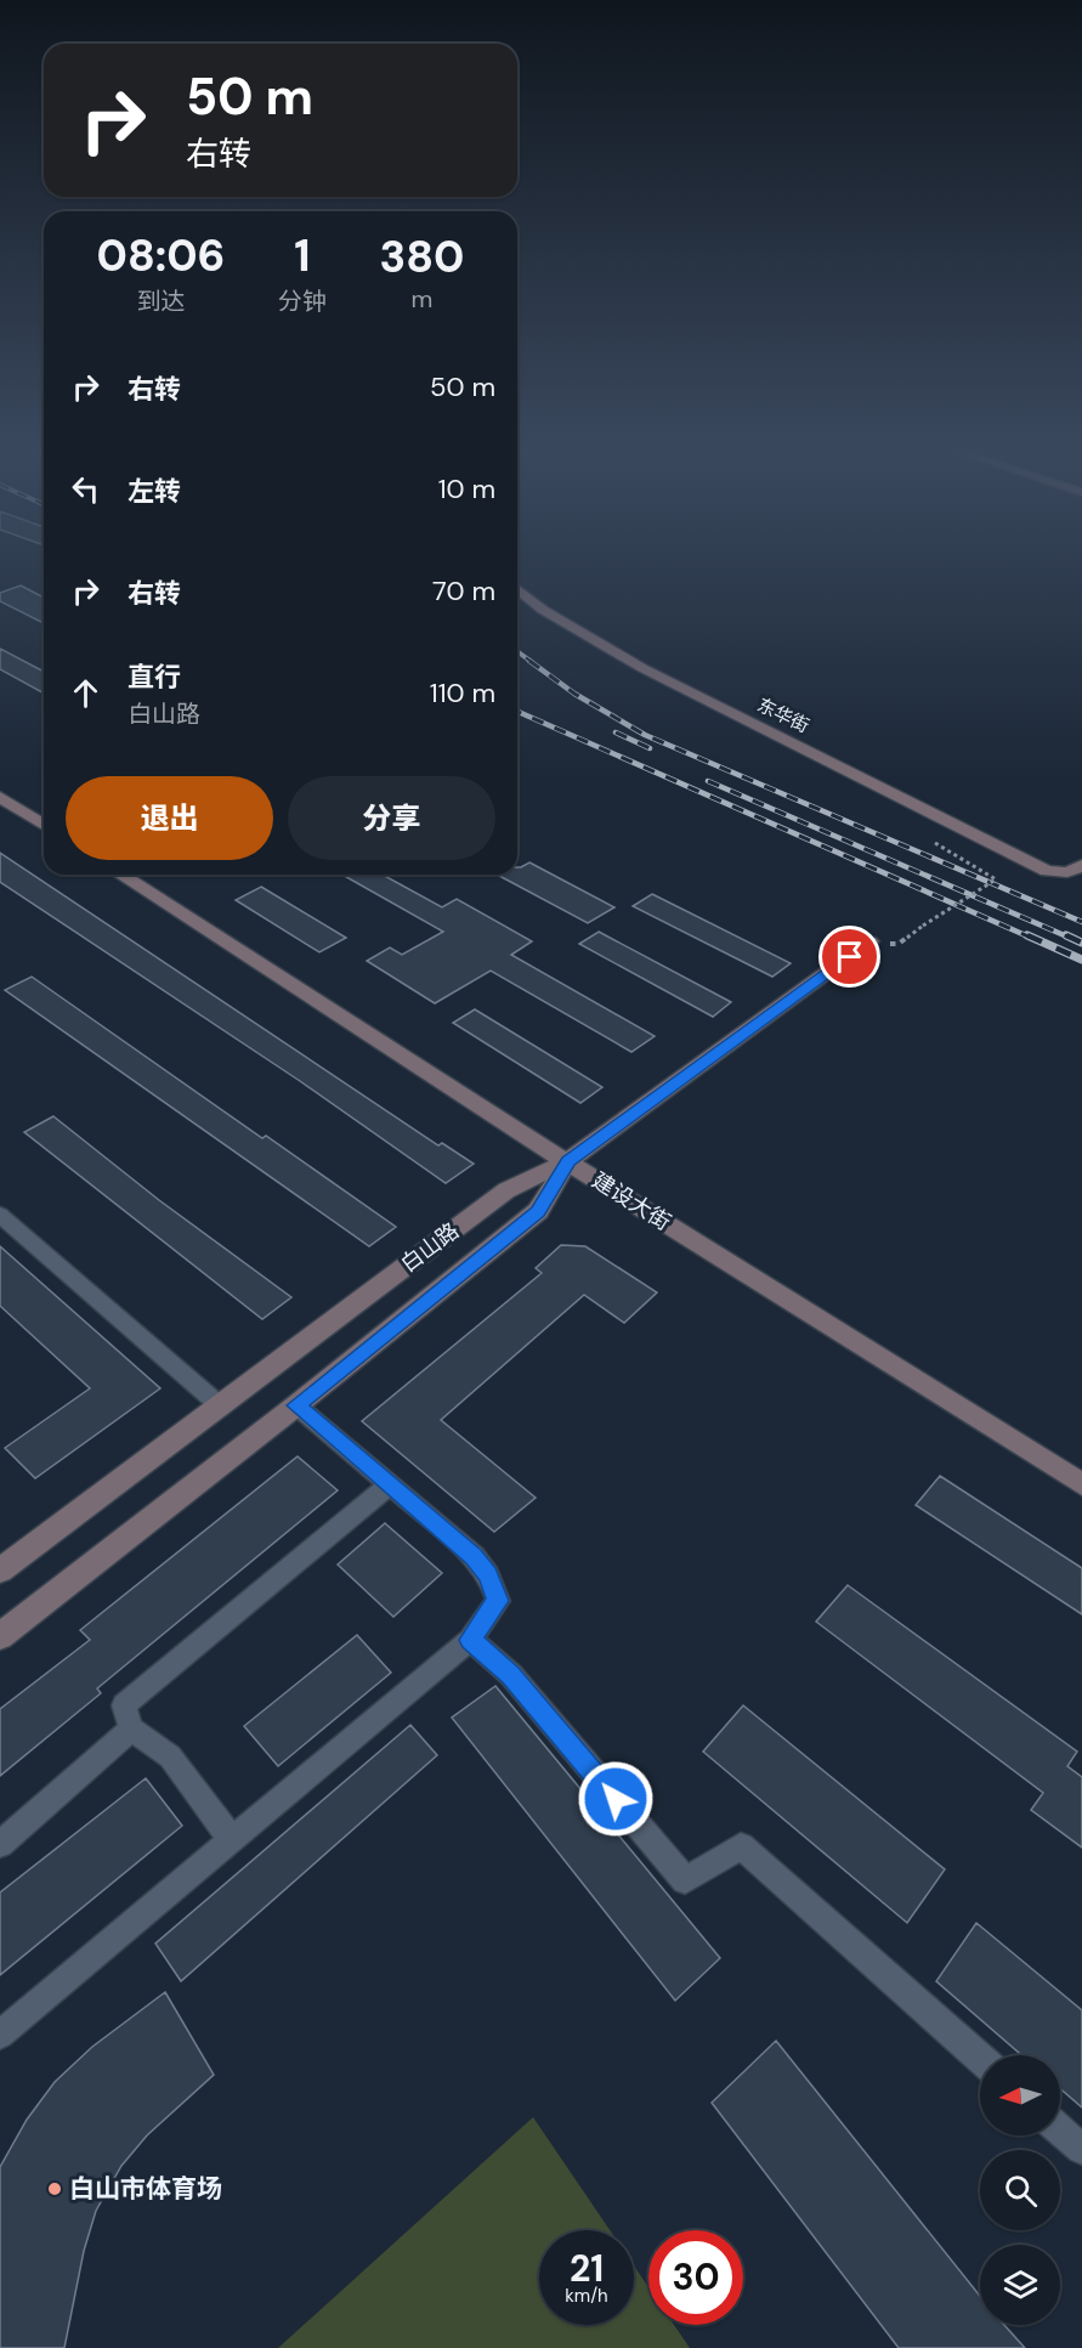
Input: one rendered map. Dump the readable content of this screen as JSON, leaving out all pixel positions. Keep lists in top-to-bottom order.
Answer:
{
  "streets": {
    "street": ["东华街", "建设大街", "白山路"]
  },
  "crossings": [
    ["建设大街", "白山路"]
  ],
  "places": ["白山市体育场"],
  "north": "left",
  "page": {
    "turn": ["50 m", "右转"],
    "eta": [
      "08:06",
      "到达",
      "1",
      "分钟",
      "380",
      "m"
    ],
    "list": [
      {
        "name": "右转",
        "value": "50 m"
      },
      {
        "name": "左转",
        "value": "10 m"
      },
      {
        "name": "右转",
        "value": "70 m"
      },
      {
        "name": "直行",
        "note": "白山路",
        "value": "110 m"
      }
    ],
    "buttons": ["退出", "分享"],
    "speed": "21 km/h",
    "limit": "30"
  }
}
